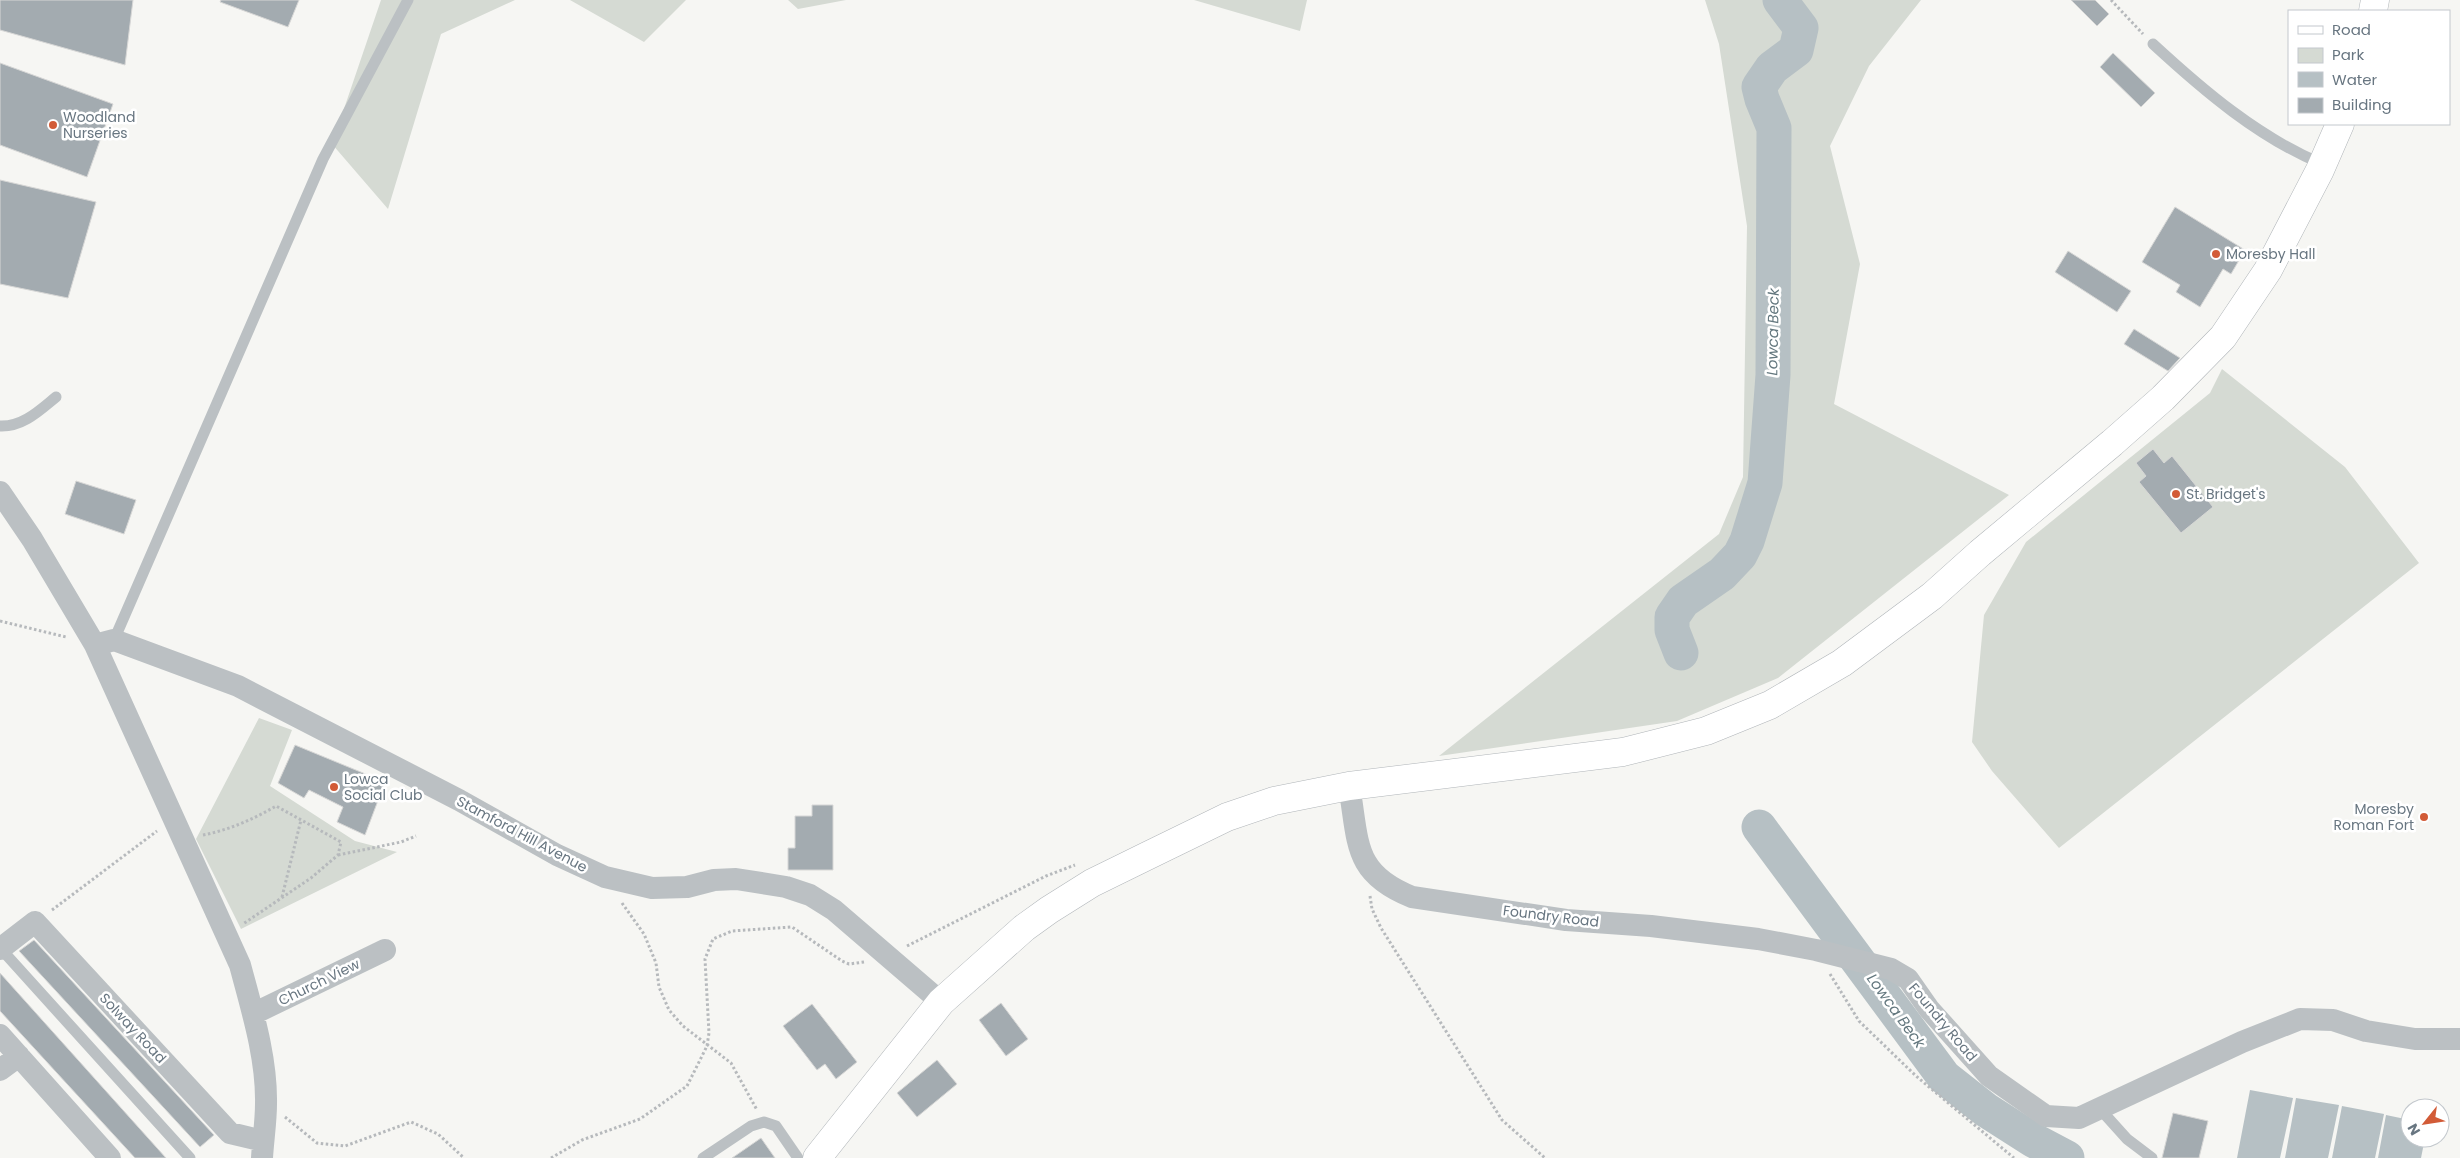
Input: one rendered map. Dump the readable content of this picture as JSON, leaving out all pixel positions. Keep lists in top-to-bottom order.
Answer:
{
  "streets": {
    "street": [
      "Stamford Hill Avenue",
      "Foundry Road",
      "Church View",
      "Solway Road"
    ]
  },
  "water": ["Lowca Beck"],
  "places": [
    "Woodland Nurseries",
    "Moresby Hall",
    "St. Bridget's",
    "Lowca Social Club",
    "Moresby Roman Fort"
  ],
  "legend": [
    "Road",
    "Park",
    "Water",
    "Building"
  ],
  "north": "bottom left"
}
